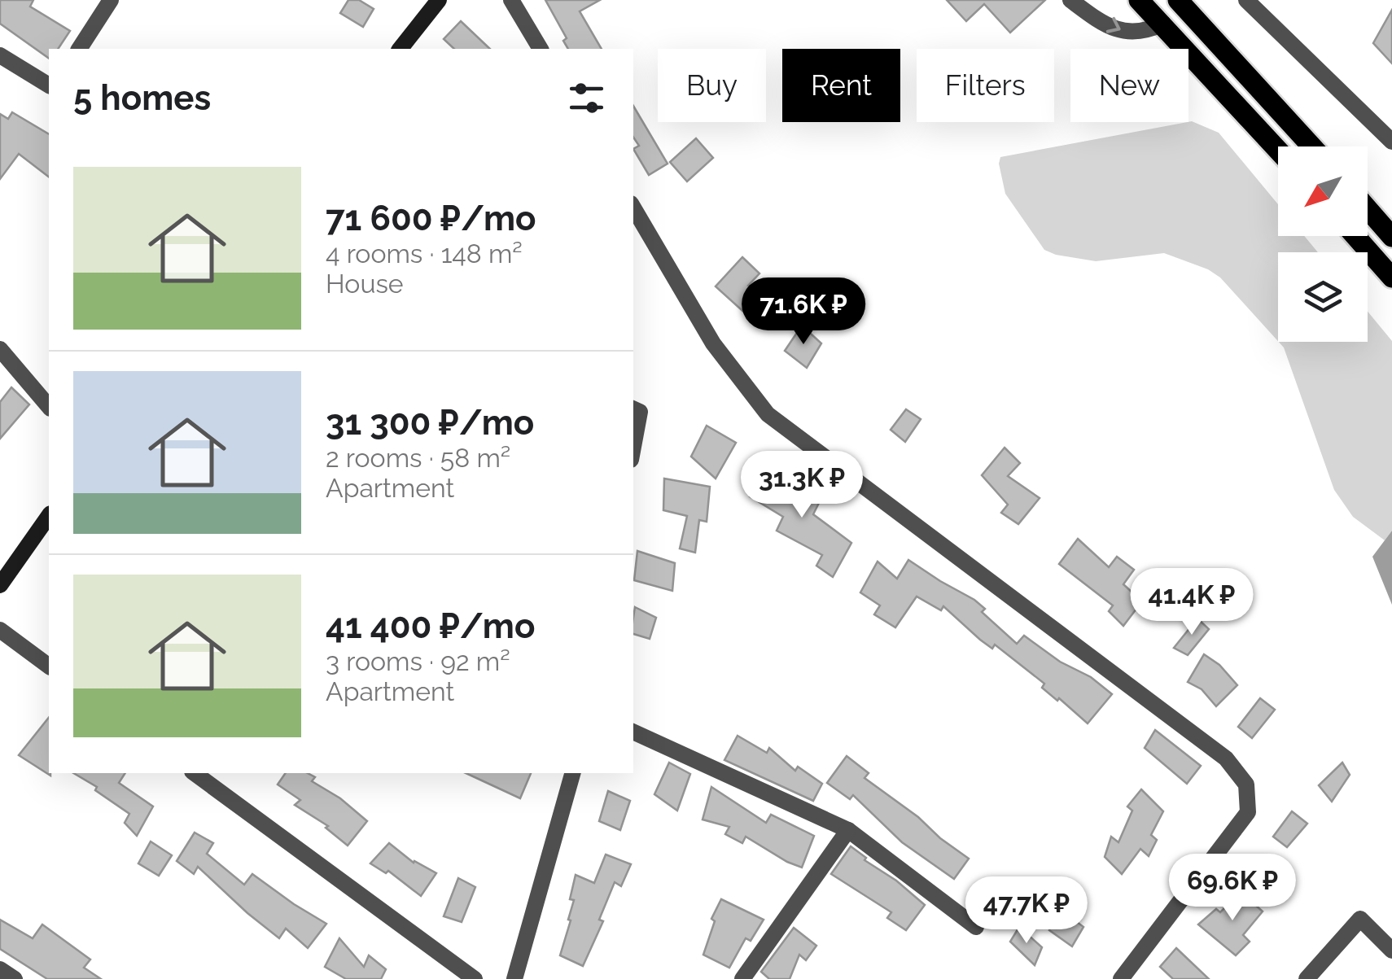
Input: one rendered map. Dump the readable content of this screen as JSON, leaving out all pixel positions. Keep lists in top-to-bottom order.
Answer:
{
  "north": "bottom left",
  "page": {
    "chip": [
      "Buy",
      "Rent",
      "Filters",
      "New"
    ],
    "heading": "5 homes",
    "list": [
      {
        "name": "71 600 ₽/mo",
        "note": "4 rooms · 148 m² · House"
      },
      {
        "name": "31 300 ₽/mo",
        "note": "2 rooms · 58 m² · Apartment"
      },
      {
        "name": "41 400 ₽/mo",
        "note": "3 rooms · 92 m² · Apartment"
      }
    ],
    "price": [
      "71.6K ₽",
      "31.3K ₽",
      "41.4K ₽",
      "69.6K ₽",
      "47.7K ₽"
    ]
  }
}
